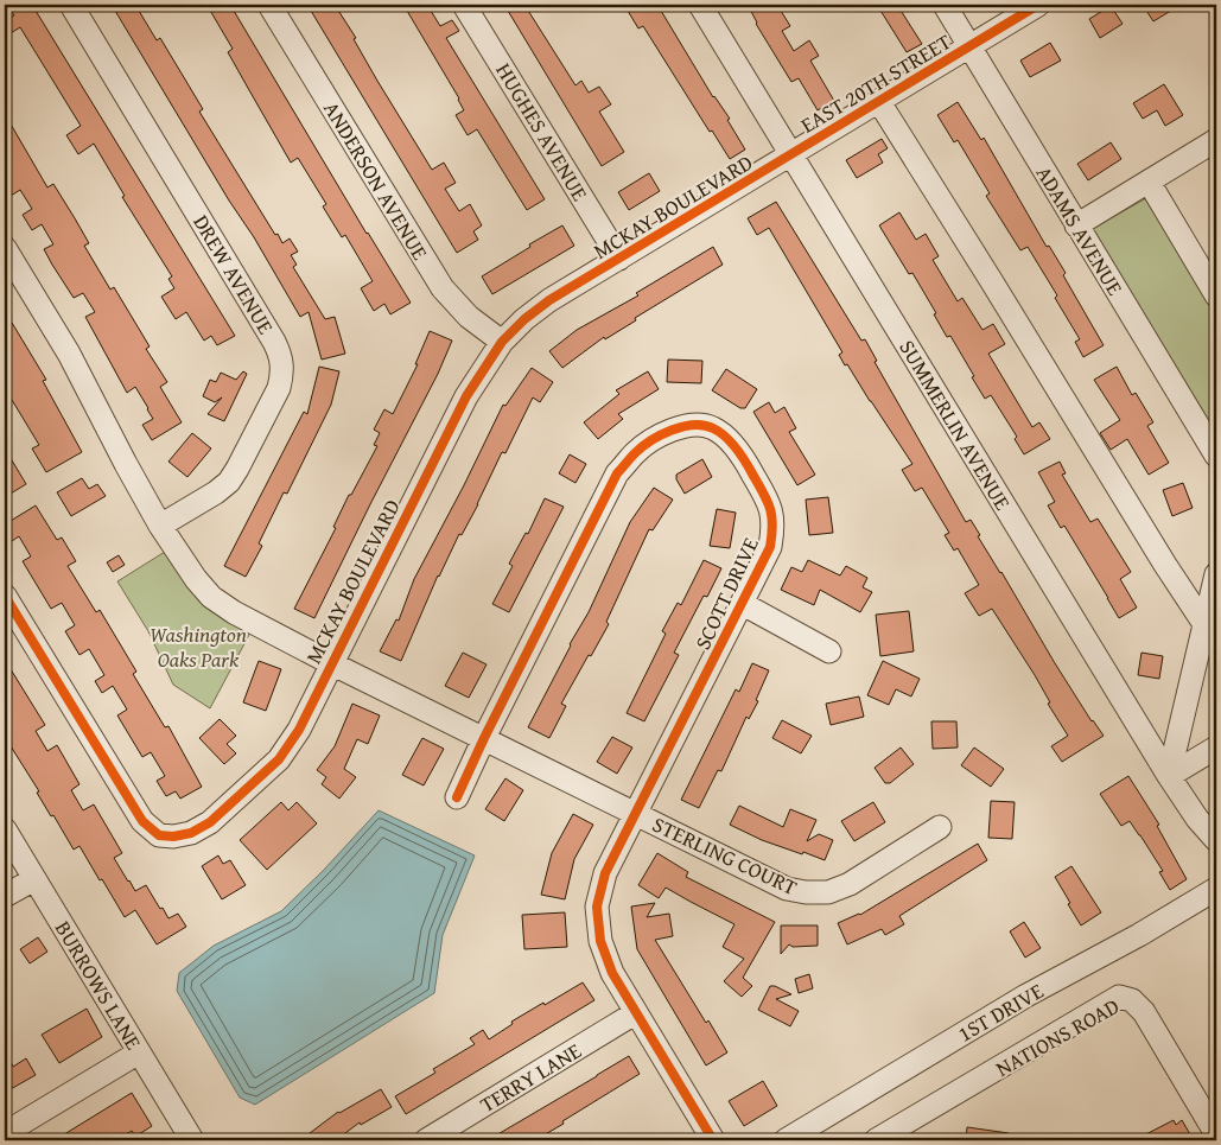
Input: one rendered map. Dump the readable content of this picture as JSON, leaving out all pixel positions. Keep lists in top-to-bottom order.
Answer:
{
  "streets": {
    "street": [
      "EAST 20TH STREET",
      "HUGHES AVENUE",
      "ANDERSON AVENUE",
      "MCKAY BOULEVARD",
      "ADAMS AVENUE",
      "DREW AVENUE",
      "SUMMERLIN AVENUE",
      "SCOTT DRIVE",
      "STERLING COURT",
      "BURROWS LANE",
      "1ST DRIVE",
      "NATIONS ROAD",
      "TERRY LANE"
    ]
  },
  "crossings": [
    ["EAST 20TH STREET", "MCKAY BOULEVARD"],
    ["EAST 20TH STREET", "ADAMS AVENUE"],
    ["EAST 20TH STREET", "SUMMERLIN AVENUE"],
    ["HUGHES AVENUE", "MCKAY BOULEVARD"],
    ["ANDERSON AVENUE", "MCKAY BOULEVARD"],
    ["MCKAY BOULEVARD", "SUMMERLIN AVENUE"],
    ["MCKAY BOULEVARD", "STERLING COURT"],
    ["DREW AVENUE", "STERLING COURT"],
    ["SCOTT DRIVE", "STERLING COURT"],
    ["SCOTT DRIVE", "TERRY LANE"]
  ],
  "parks": ["Washington Oaks Park"]
}
